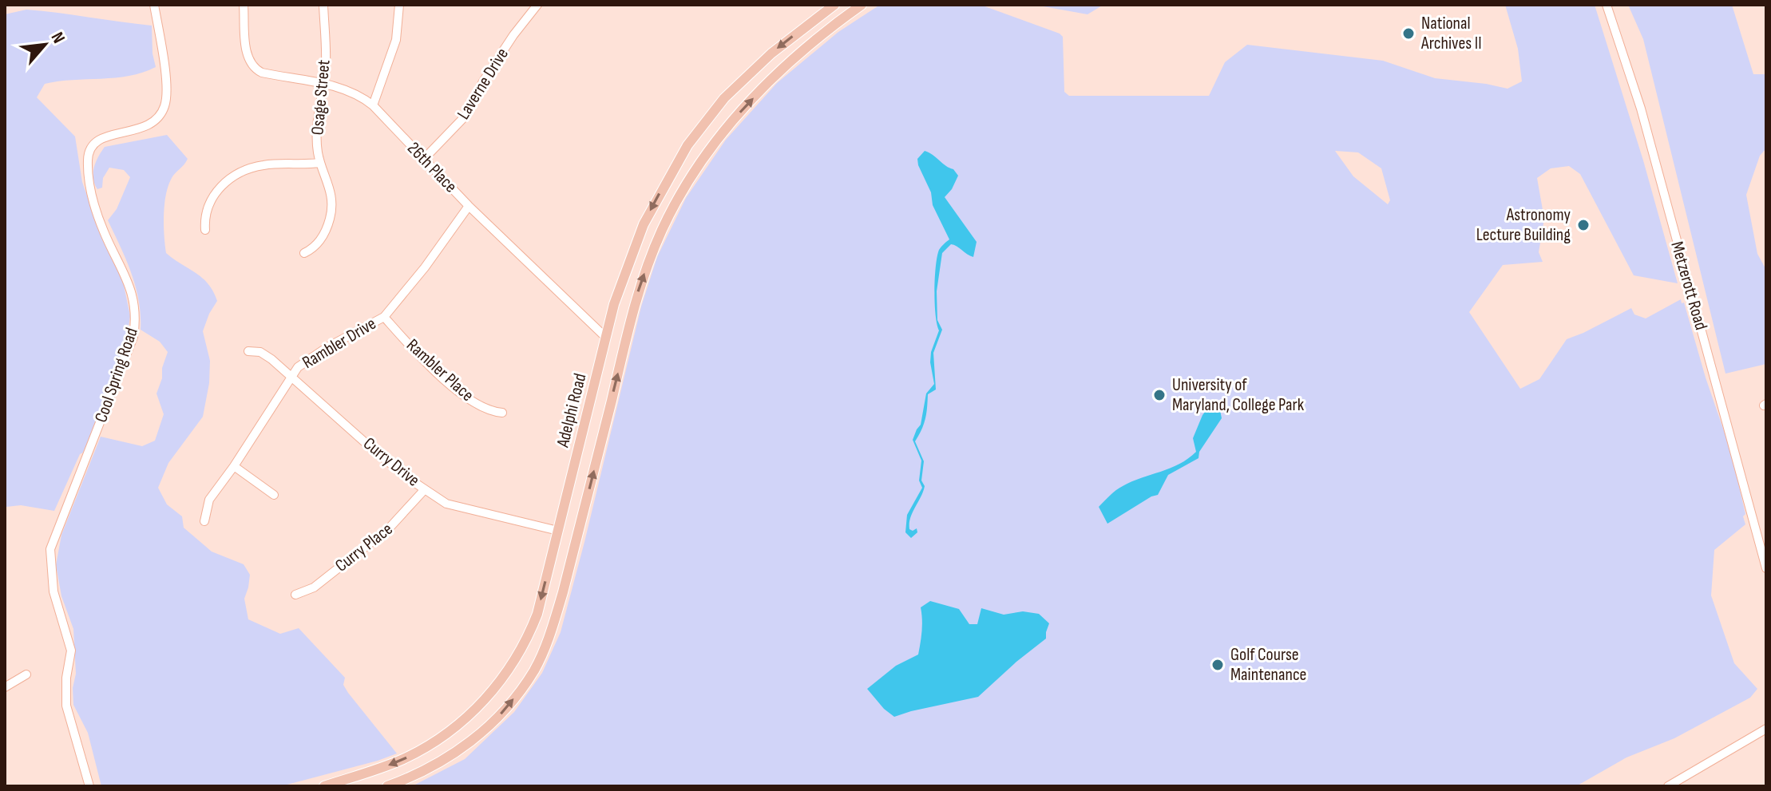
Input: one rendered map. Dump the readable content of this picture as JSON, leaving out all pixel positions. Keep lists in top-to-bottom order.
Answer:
{
  "streets": {
    "main road": ["Adelphi Road"],
    "street": [
      "Laverne Drive",
      "Osage Street",
      "26th Place",
      "Metzerott Road",
      "Rambler Drive",
      "Rambler Place",
      "Cool Spring Road",
      "Curry Drive",
      "Curry Place"
    ]
  },
  "crossings": [
    ["Laverne Drive", "26th Place"],
    ["Osage Street", "26th Place"],
    ["26th Place", "Rambler Drive"],
    ["26th Place", "Adelphi Road"],
    ["Rambler Drive", "Rambler Place"],
    ["Rambler Drive", "Curry Drive"],
    ["Adelphi Road", "Curry Drive"],
    ["Curry Drive", "Curry Place"]
  ],
  "places": [
    "National Archives II",
    "Astronomy Lecture Building",
    "University of Maryland, College Park",
    "Golf Course Maintenance"
  ],
  "north": "top right"
}
